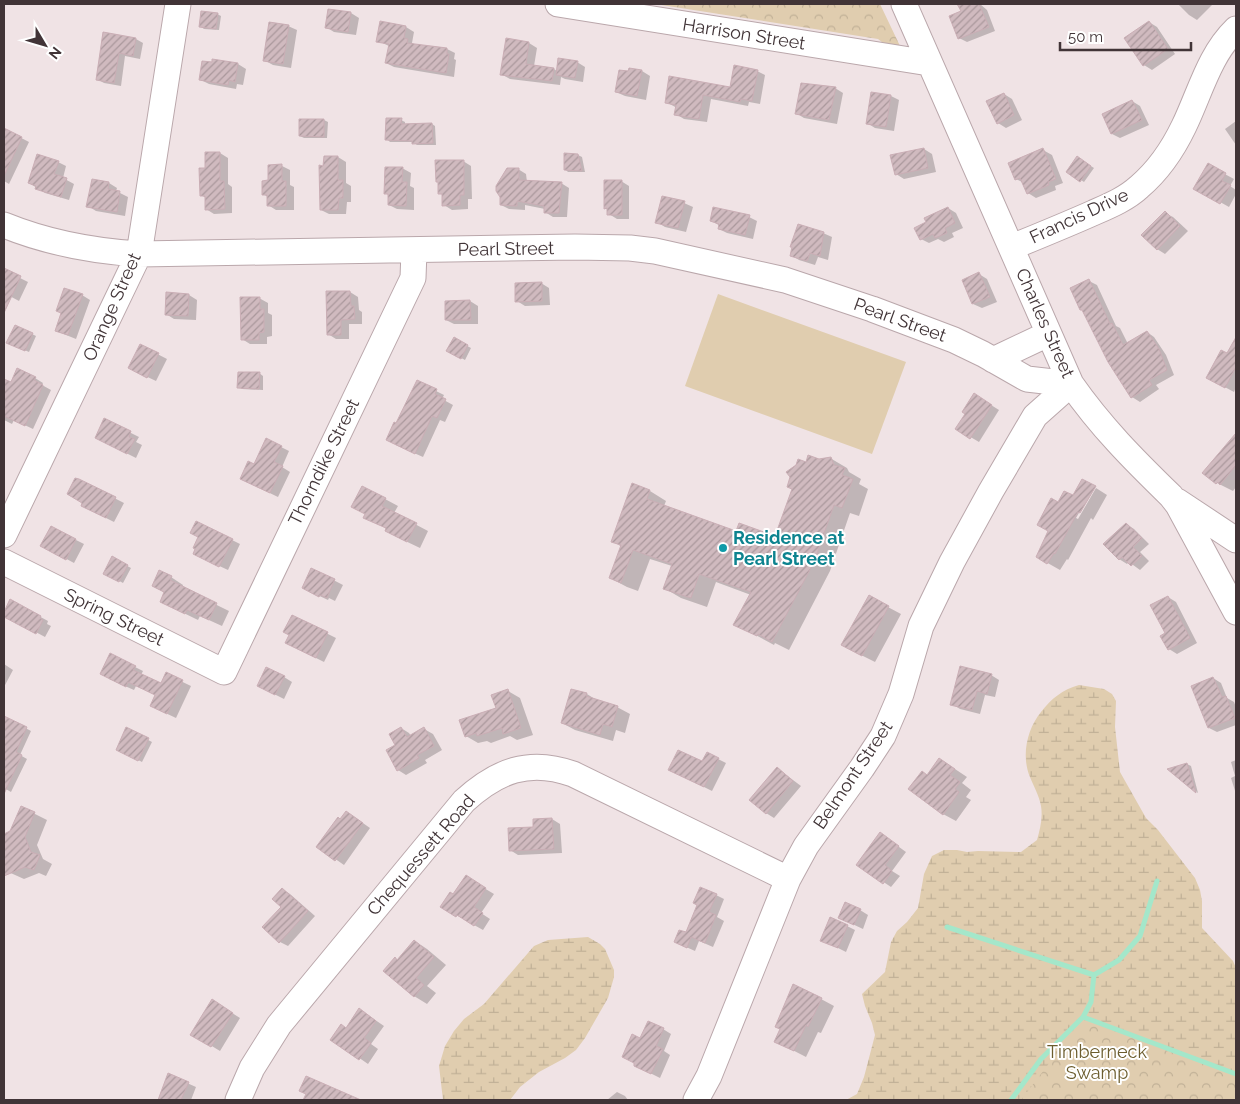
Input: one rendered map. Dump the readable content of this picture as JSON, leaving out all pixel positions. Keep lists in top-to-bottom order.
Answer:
{
  "streets": {
    "street": [
      "Harrison Street",
      "Francis Drive",
      "Pearl Street",
      "Orange Street",
      "Charles Street",
      "Thorndike Street",
      "Spring Street",
      "Belmont Street",
      "Chequessett Road"
    ]
  },
  "crossings": [
    ["Harrison Street", "Charles Street"],
    ["Francis Drive", "Charles Street"],
    ["Pearl Street", "Orange Street"],
    ["Pearl Street", "Charles Street"],
    ["Pearl Street", "Thorndike Street"],
    ["Pearl Street", "Belmont Street"],
    ["Charles Street", "Belmont Street"],
    ["Thorndike Street", "Spring Street"],
    ["Belmont Street", "Chequessett Road"]
  ],
  "parks": ["Timberneck Swamp"],
  "places": ["Residence at Pearl Street"],
  "scale_bar": "50 m",
  "north": "bottom right"
}
